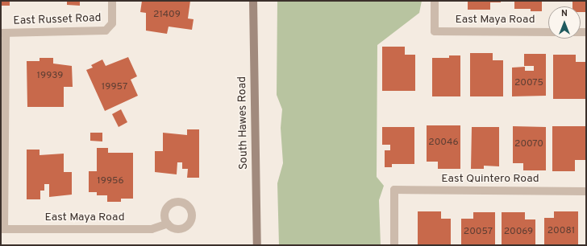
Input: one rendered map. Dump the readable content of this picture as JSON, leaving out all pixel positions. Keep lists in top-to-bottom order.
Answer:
{
  "streets": {
    "main road": ["South Hawes Road"],
    "street": ["East Russet Road", "East Maya Road", "East Quintero Road"]
  },
  "house_numbers": [
    "21409",
    "19939",
    "20075",
    "19957",
    "20046",
    "20070",
    "19956",
    "20081",
    "20057",
    "20069"
  ],
  "north": "top"
}
